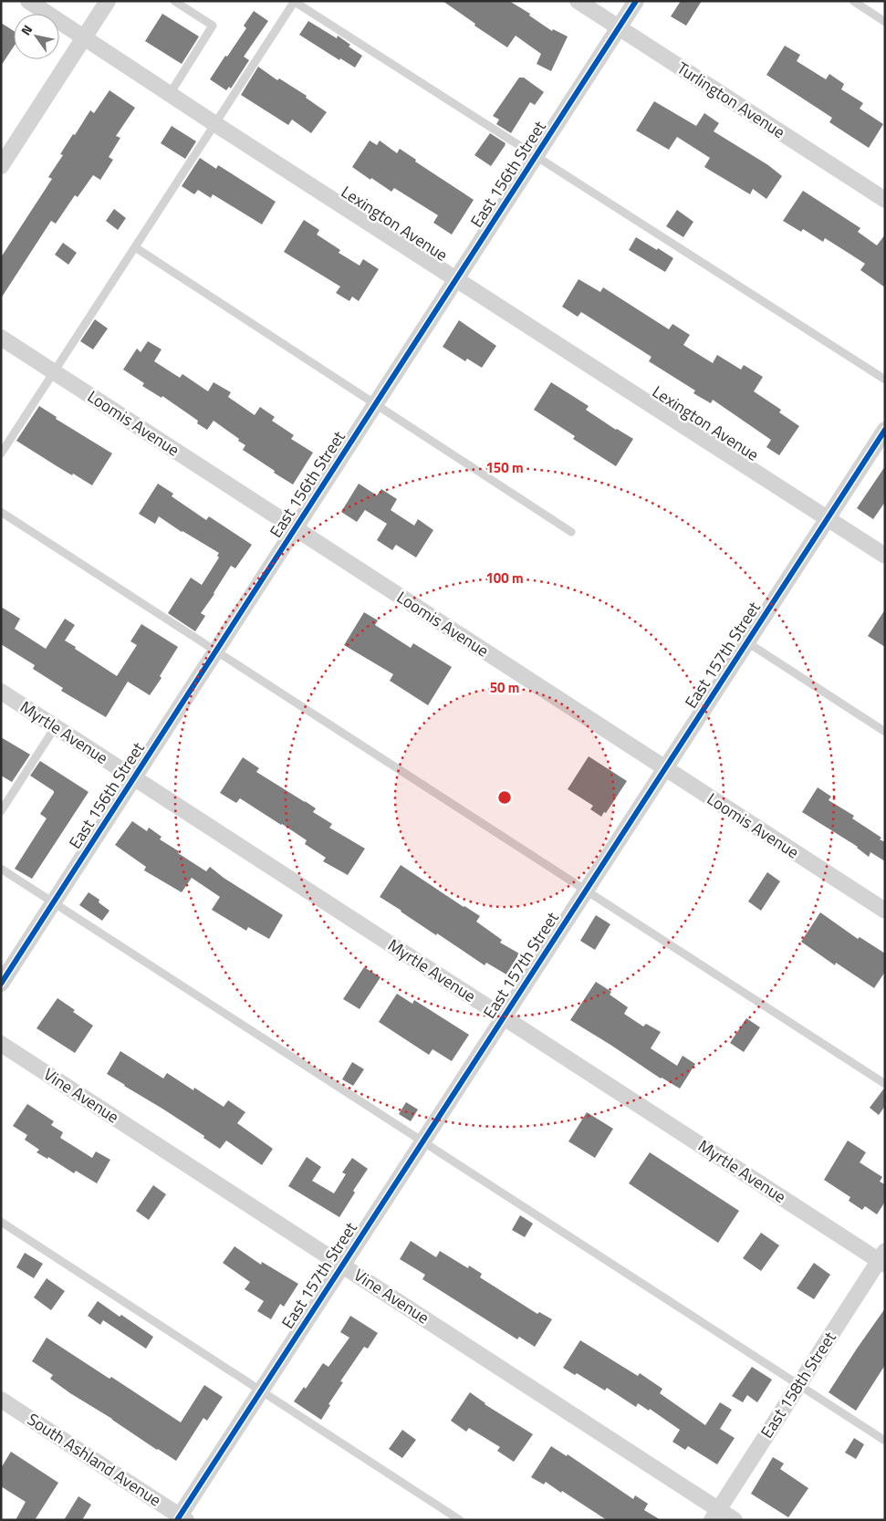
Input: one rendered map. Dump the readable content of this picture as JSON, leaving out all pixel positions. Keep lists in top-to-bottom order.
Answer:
{
  "streets": {
    "street": [
      "Turlington Avenue",
      "East 156th Street",
      "Lexington Avenue",
      "Loomis Avenue",
      "East 157th Street",
      "Myrtle Avenue",
      "Vine Avenue",
      "East 158th Street",
      "South Ashland Avenue"
    ]
  },
  "crossings": [
    ["Turlington Avenue", "East 156th Street"],
    ["East 156th Street", "Lexington Avenue"],
    ["East 156th Street", "Loomis Avenue"],
    ["East 156th Street", "Myrtle Avenue"],
    ["Lexington Avenue", "East 157th Street"],
    ["Loomis Avenue", "East 157th Street"],
    ["East 157th Street", "Myrtle Avenue"],
    ["East 157th Street", "Vine Avenue"],
    ["East 157th Street", "South Ashland Avenue"],
    ["Myrtle Avenue", "East 158th Street"],
    ["Vine Avenue", "East 158th Street"]
  ],
  "north": "top left",
  "rings": ["150 m", "100 m", "50 m"]
}
